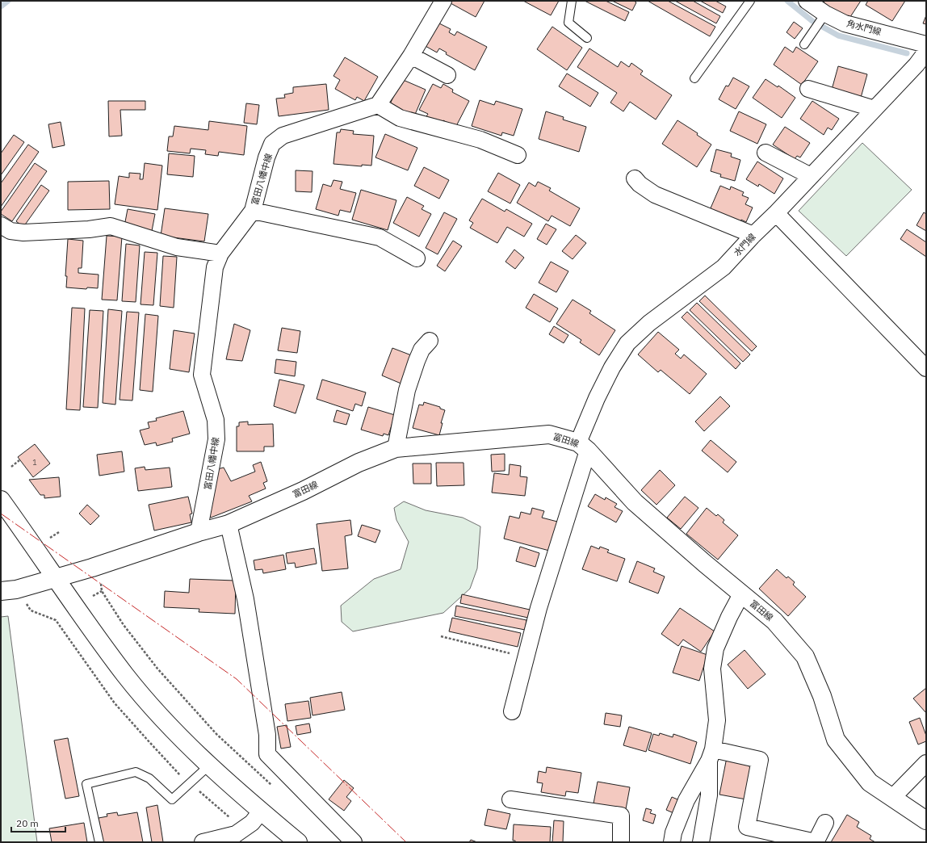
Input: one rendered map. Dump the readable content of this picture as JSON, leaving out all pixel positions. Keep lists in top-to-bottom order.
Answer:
{
  "streets": {
    "street": [
      "角水門線",
      "富田八幡中線",
      "水門線",
      "富田線"
    ]
  },
  "crossings": [
    ["富田八幡中線", "富田線"],
    ["水門線", "富田線"]
  ],
  "house_numbers": ["1"],
  "scale_bar": "20 m"
}
